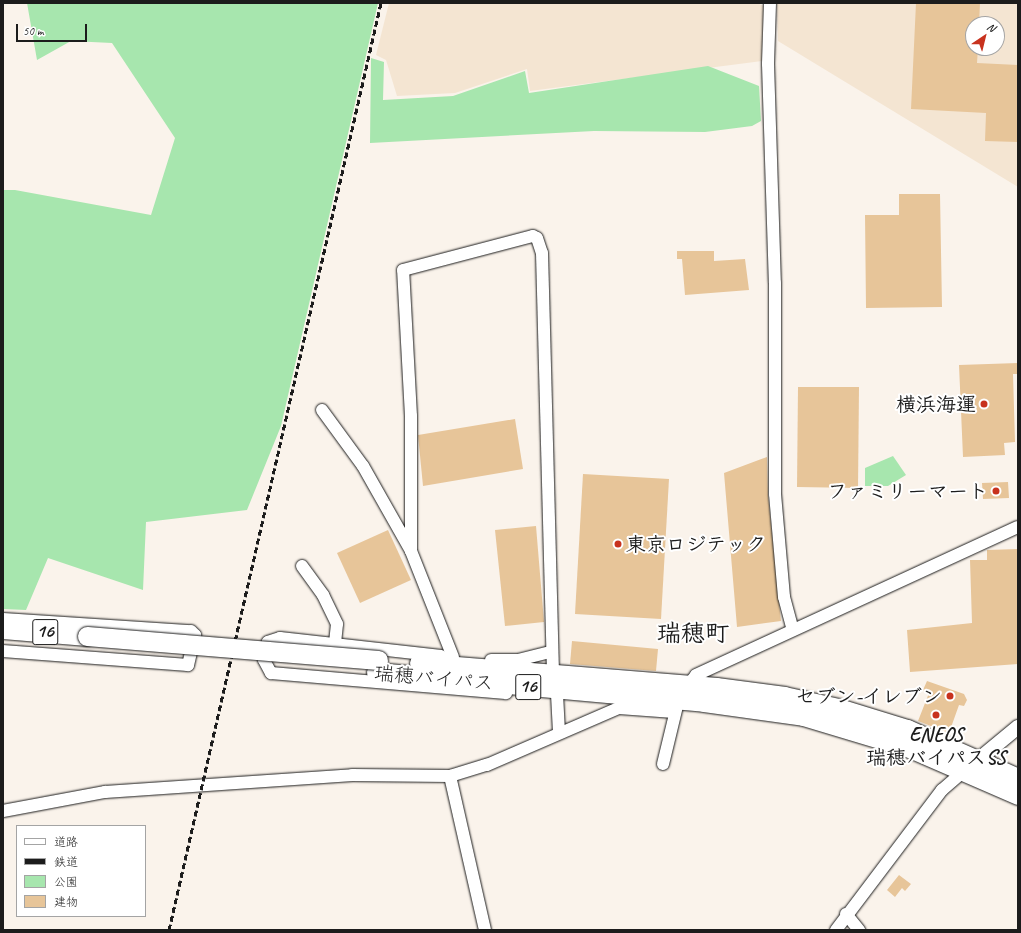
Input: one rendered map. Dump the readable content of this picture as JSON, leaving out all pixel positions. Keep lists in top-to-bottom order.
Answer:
{
  "streets": {
    "highway": ["16", "瑞穂バイパス"]
  },
  "districts": ["瑞穂町"],
  "places": [
    "横浜海運",
    "ファミリーマート",
    "東京ロジテック",
    "セブン-イレブン",
    "ENEOS 瑞穂バイパスSS"
  ],
  "legend": [
    "道路",
    "鉄道",
    "公園",
    "建物"
  ],
  "scale_bar": "50 m",
  "north": "top right"
}
